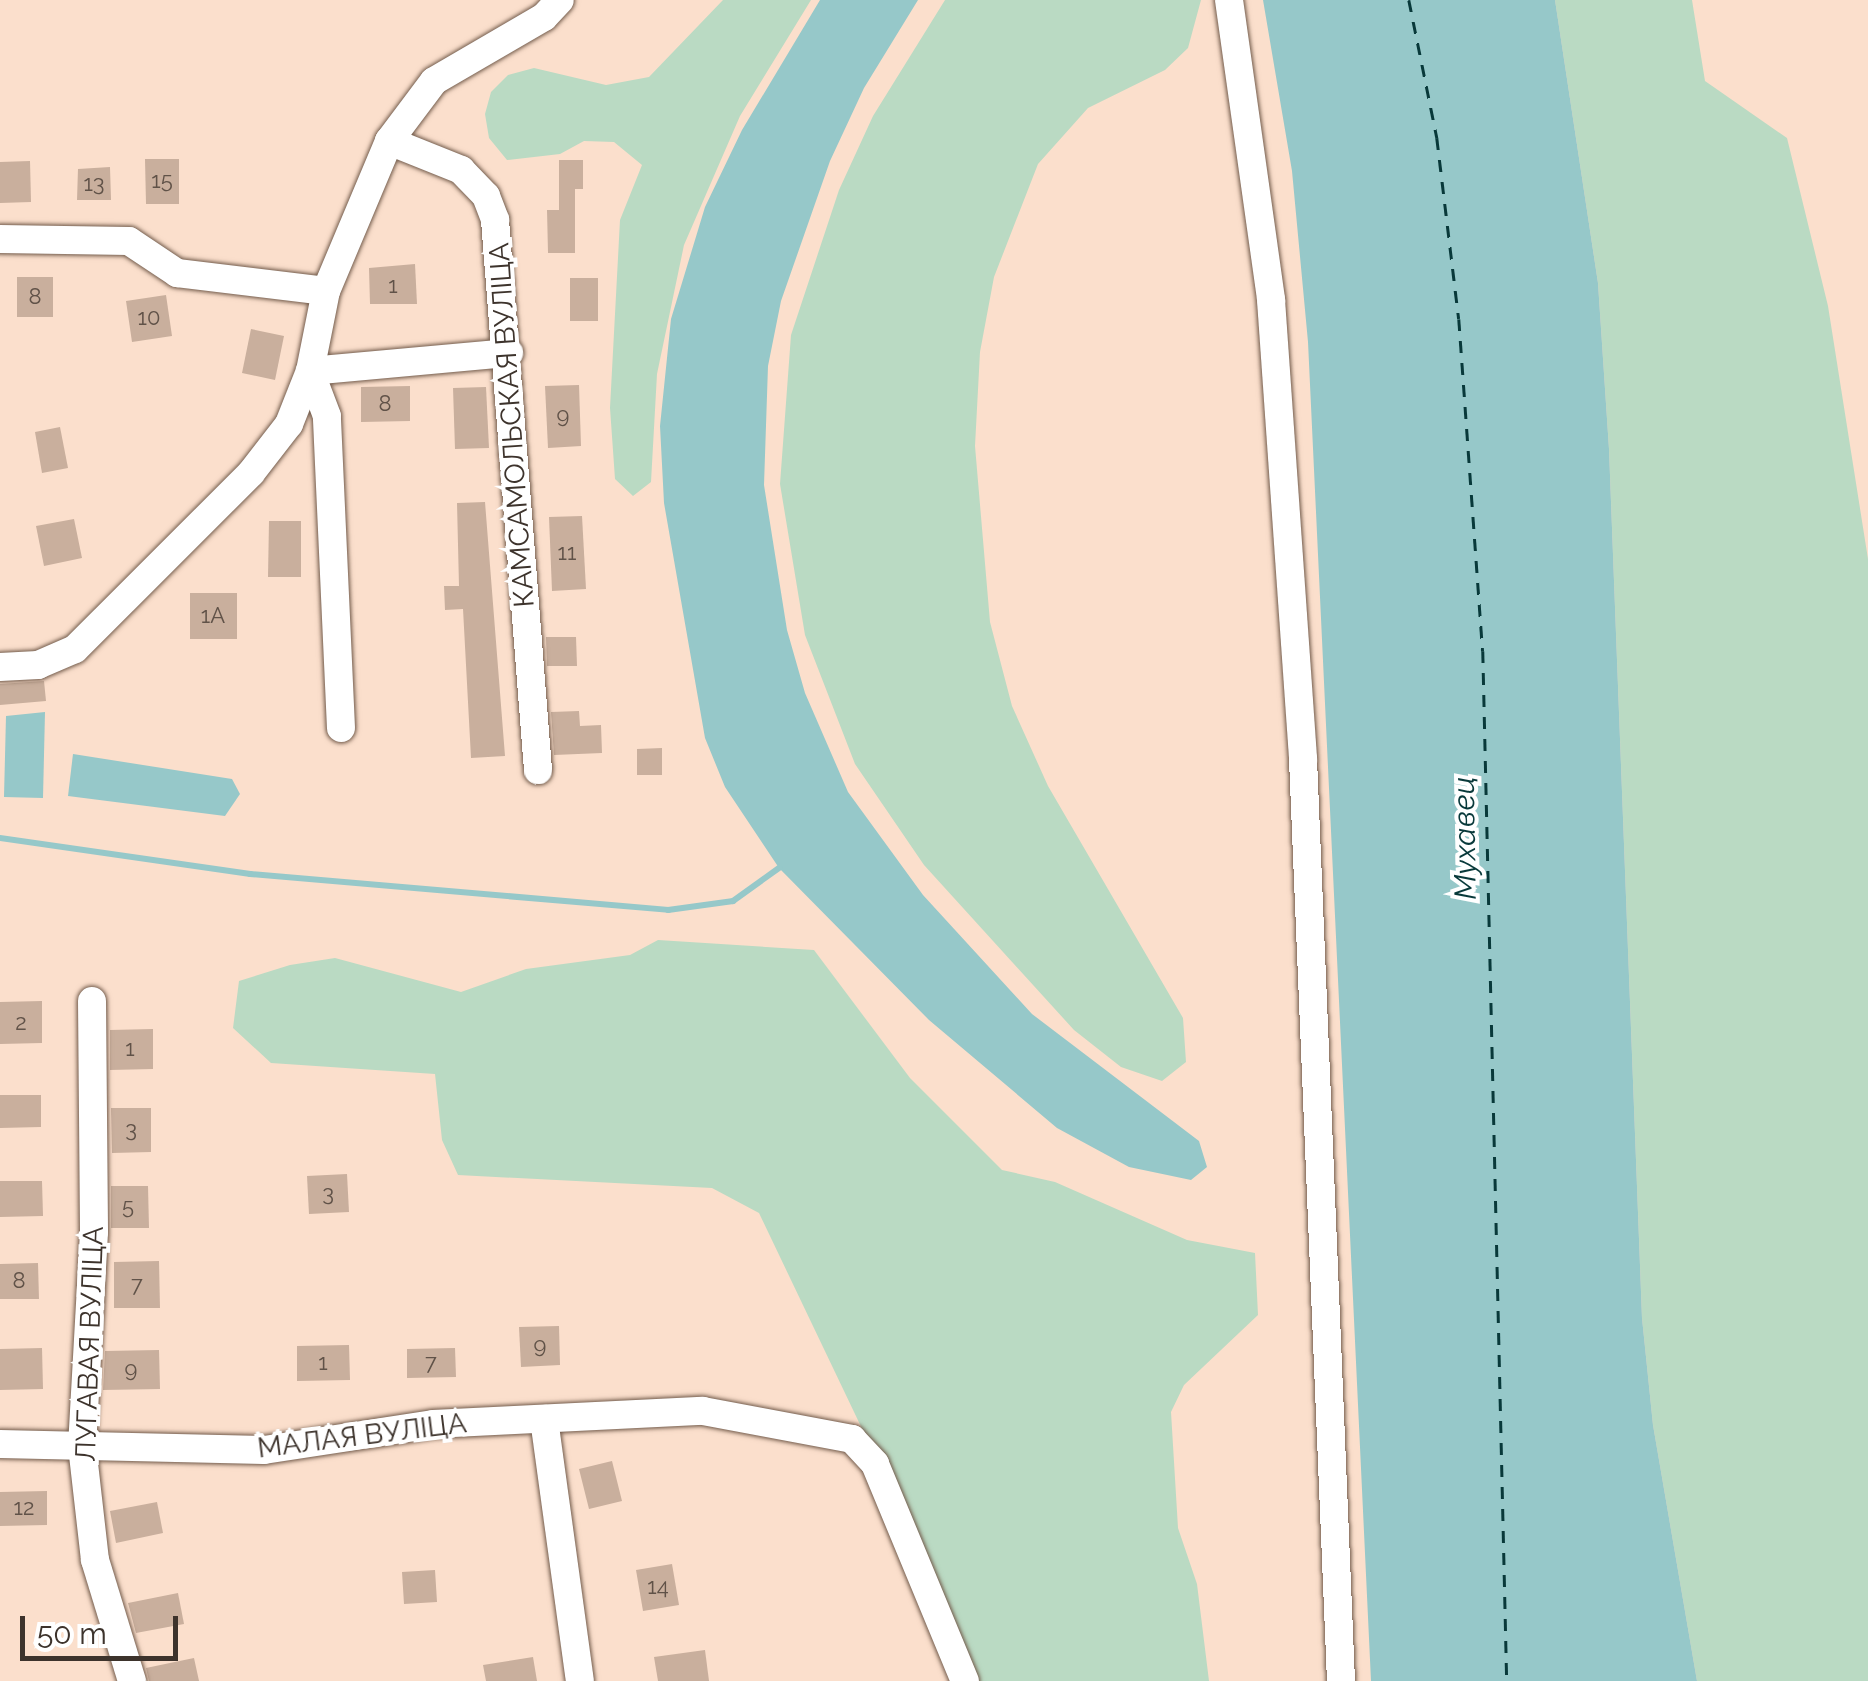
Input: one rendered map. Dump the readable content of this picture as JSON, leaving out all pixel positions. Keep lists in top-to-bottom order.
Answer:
{
  "streets": {
    "street": ["КАМСАМОЛЬСКАЯ ВУЛІЦА", "ЛУГАВАЯ ВУЛІЦА", "МАЛАЯ ВУЛІЦА"]
  },
  "crossings": [
    ["ЛУГАВАЯ ВУЛІЦА", "МАЛАЯ ВУЛІЦА"]
  ],
  "water": ["Мухавец"],
  "house_numbers": [
    "15",
    "13",
    "1",
    "8",
    "10",
    "8",
    "9",
    "11",
    "1А",
    "2",
    "1",
    "3",
    "3",
    "5",
    "8",
    "7",
    "9",
    "1",
    "7",
    "9",
    "12",
    "14"
  ],
  "scale_bar": "50 m"
}
